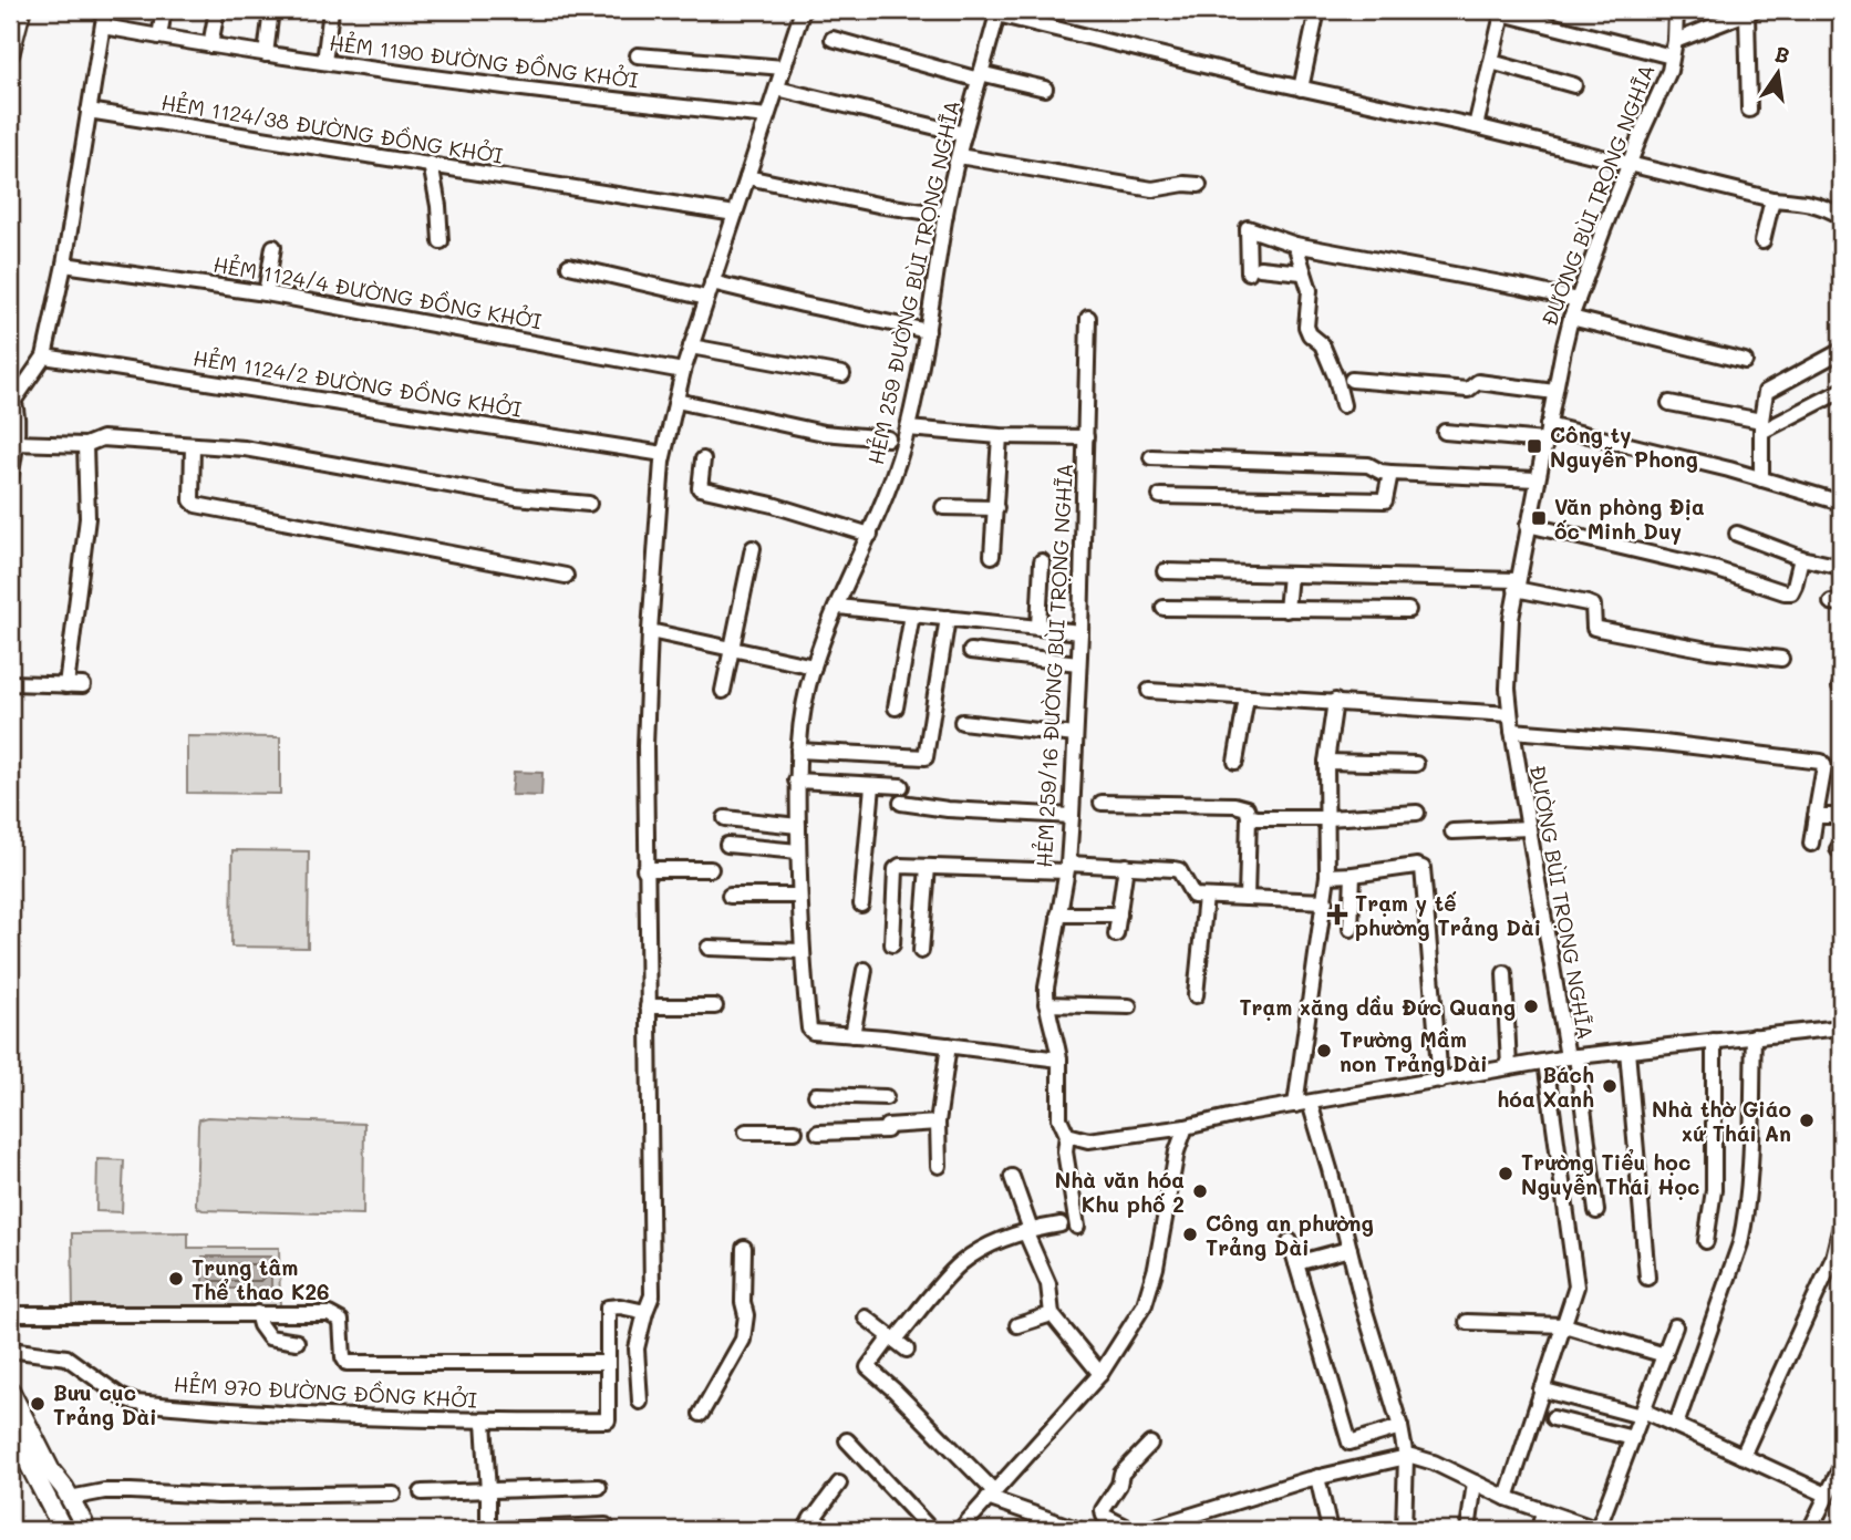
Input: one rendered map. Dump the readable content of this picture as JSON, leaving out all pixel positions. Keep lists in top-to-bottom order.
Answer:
{
  "streets": {
    "street": [
      "HẺM 1190 ĐƯỜNG ĐỒNG KHỞI",
      "HẺM 1124/38 ĐƯỜNG ĐỒNG KHỞI",
      "ĐƯỜNG BÙI TRỌNG NGHĨA",
      "HẺM 259 ĐƯỜNG BÙI TRỌNG NGHĨA",
      "HẺM 1124/4 ĐƯỜNG ĐỒNG KHỞI",
      "HẺM 1124/2 ĐƯỜNG ĐỒNG KHỞI",
      "HẺM 259/16 ĐƯỜNG BÙI TRỌNG NGHĨA",
      "HẺM 970 ĐƯỜNG ĐỒNG KHỞI"
    ]
  },
  "crossings": [
    ["HẺM 259 ĐƯỜNG BÙI TRỌNG NGHĨA", "HẺM 259/16 ĐƯỜNG BÙI TRỌNG NGHĨA"]
  ],
  "places": {
    "transit": ["Công ty Nguyễn Phong", "Văn phòng Địa ốc Minh Duy"],
    "health": ["Trạm y tế phường Trảng Dài"],
    "other": [
      "Trạm xăng dầu Đức Quang",
      "Trường Mầm non Trảng Dài",
      "Bách hóa Xanh",
      "Nhà thờ Giáo xứ Thái An",
      "Trường Tiểu học Nguyễn Thái Học",
      "Nhà văn hóa Khu phố 2",
      "Công an phường Trảng Dài",
      "Trung tâm Thể thao K26",
      "Bưu cục Trảng Dài"
    ]
  },
  "north": "top"
}
